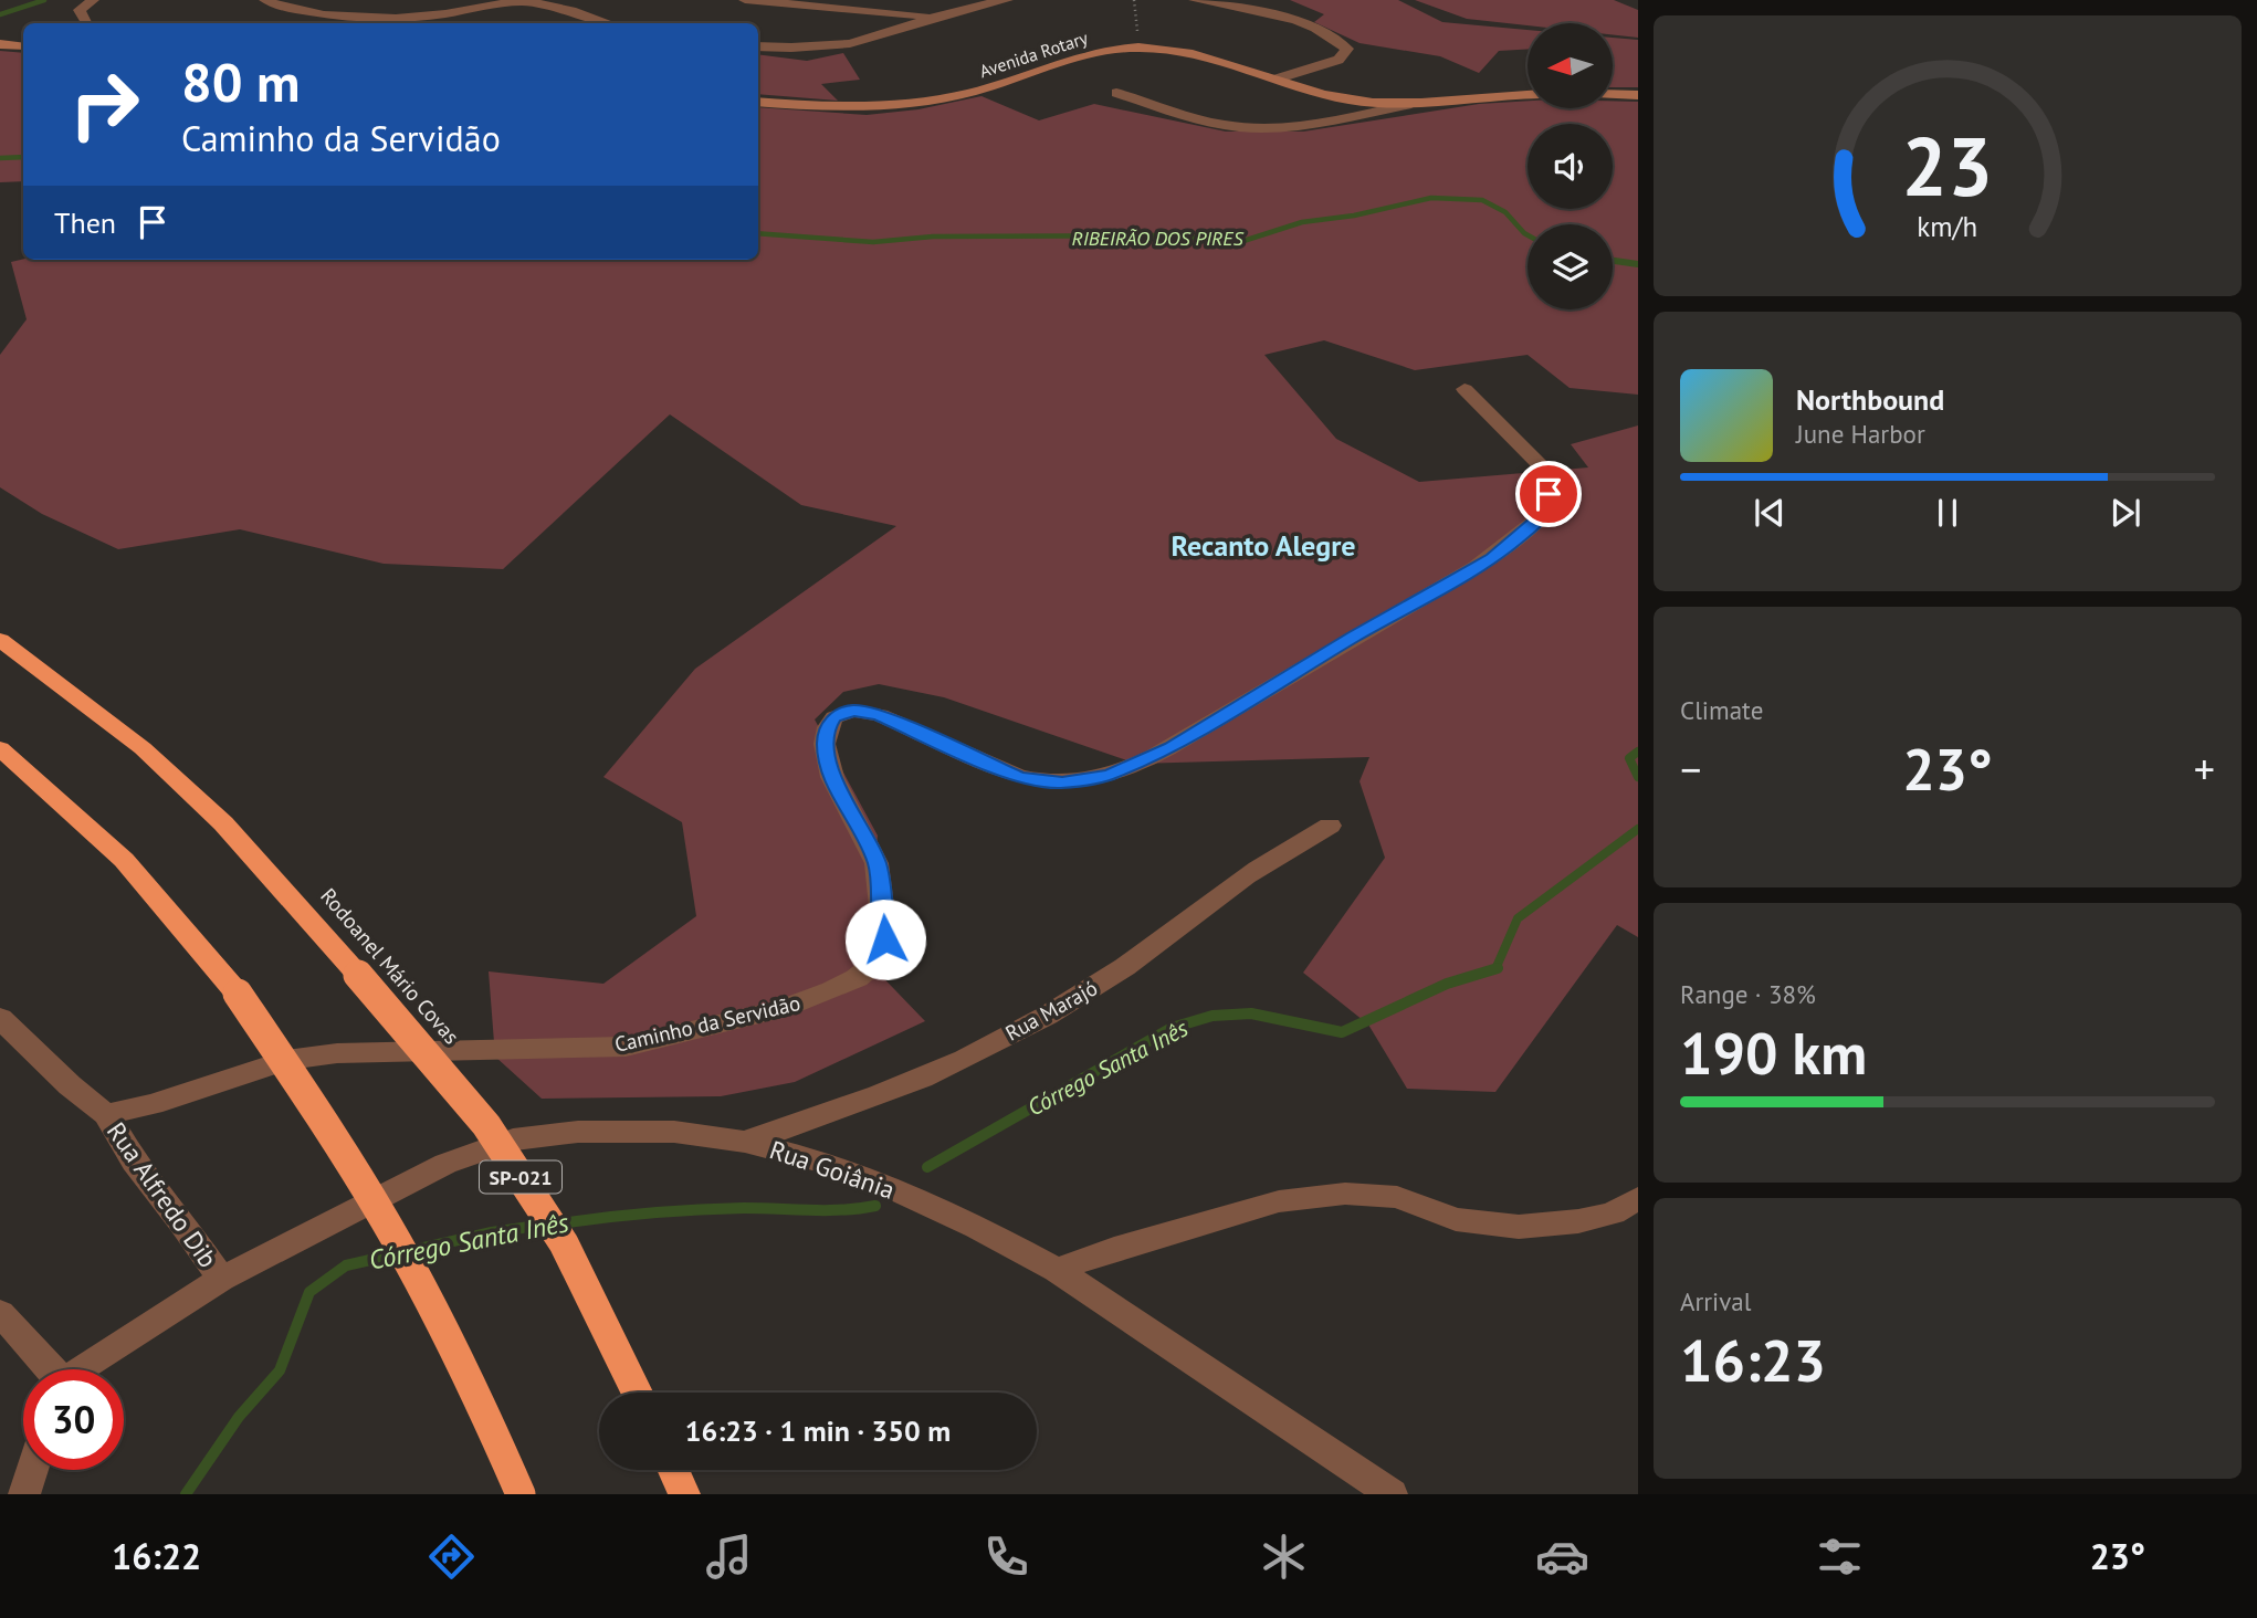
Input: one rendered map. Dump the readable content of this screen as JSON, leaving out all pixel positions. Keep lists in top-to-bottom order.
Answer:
{
  "streets": {
    "highway": ["Rodoanel Mário Covas", "SP-021"],
    "street": [
      "Avenida Rotary",
      "Rua Marajó",
      "Caminho da Servidão",
      "Rua Goiânia",
      "Rua Alfredo Dib"
    ]
  },
  "crossings": [
    ["Rua Marajó", "Rua Goiânia"],
    ["Caminho da Servidão", "Rua Alfredo Dib"],
    ["Rua Goiânia", "Rua Alfredo Dib"]
  ],
  "districts": ["Recanto Alegre"],
  "water": ["RIBEIRÃO DOS PIRES", "Córrego Santa Inês"],
  "north": "left",
  "page": {
    "turn": ["80 m", "Caminho da Servidão"],
    "then": "Then",
    "song": ["Northbound", "June Harbor"],
    "tile": [
      "Climate",
      ["Range · 38%", "190 km"],
      ["Arrival", "16:23"]
    ],
    "heat": ["−", "23°", "+"],
    "limit": "30",
    "trip": "16:23 · 1 min · 350 m",
    "tabs": ["16:22", "23°"],
    "gauge": ["23", "km/h"]
  }
}
